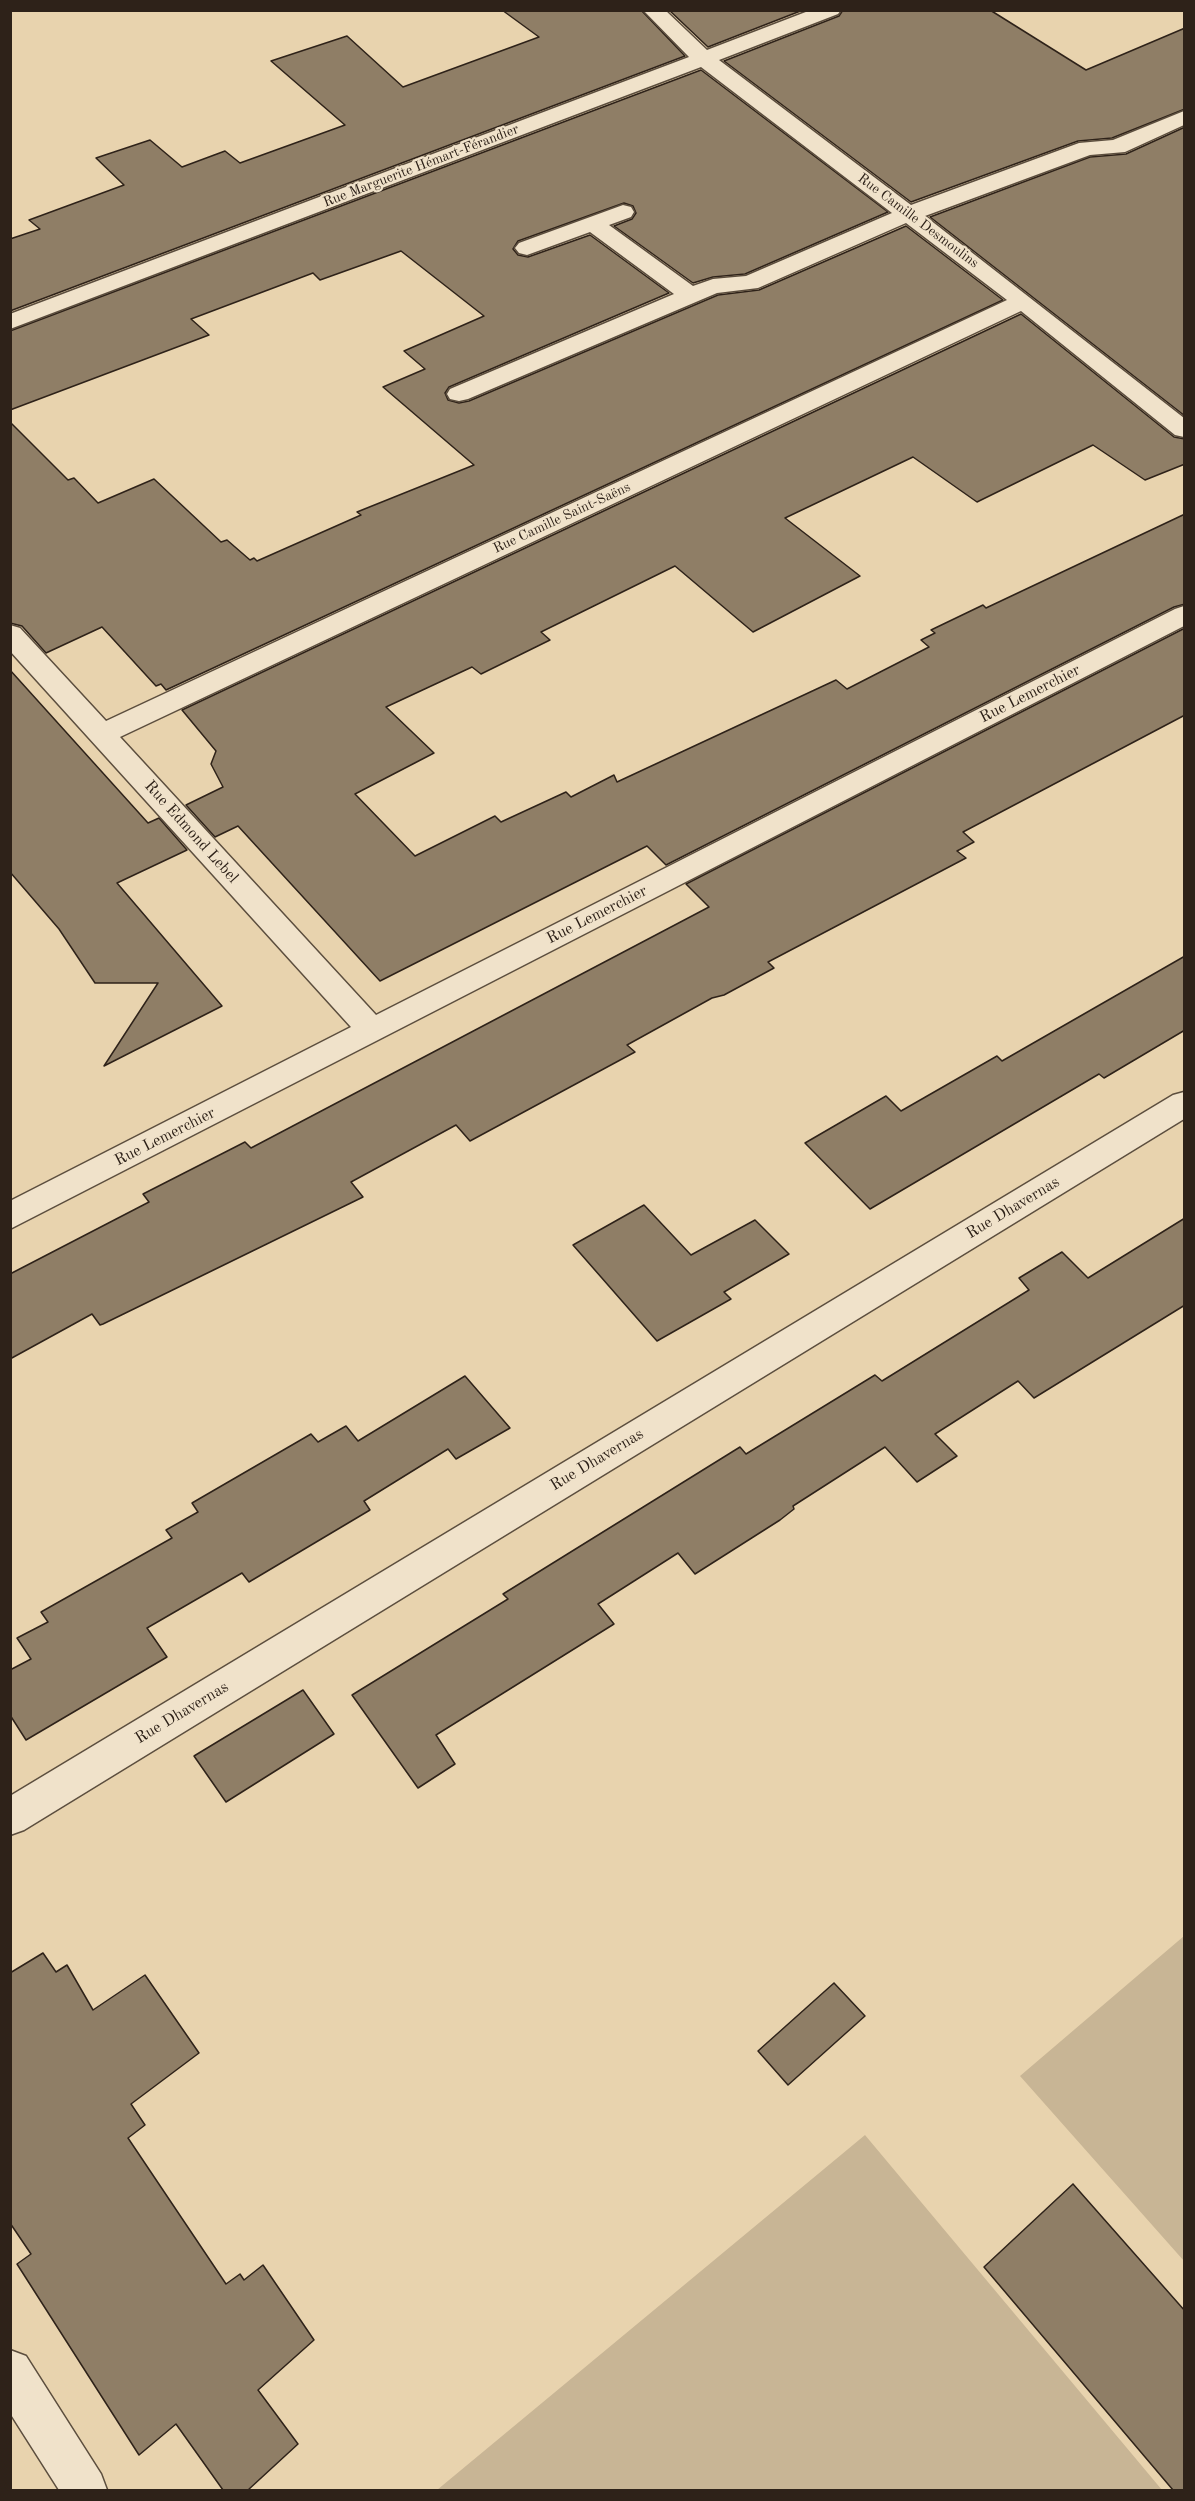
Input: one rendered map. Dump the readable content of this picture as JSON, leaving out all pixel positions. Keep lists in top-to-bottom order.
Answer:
{
  "streets": {
    "street": [
      "Rue Marguerite Hémart-Férandier",
      "Rue Camille Desmoulins",
      "Rue Camille Saint-Saëns",
      "Rue Lemerchier",
      "Rue Edmond Lebel",
      "Rue Dhavernas"
    ]
  },
  "crossings": [
    ["Rue Marguerite Hémart-Férandier", "Rue Camille Desmoulins"],
    ["Rue Camille Desmoulins", "Rue Camille Saint-Saëns"],
    ["Rue Camille Saint-Saëns", "Rue Edmond Lebel"],
    ["Rue Lemerchier", "Rue Edmond Lebel"]
  ]
}
